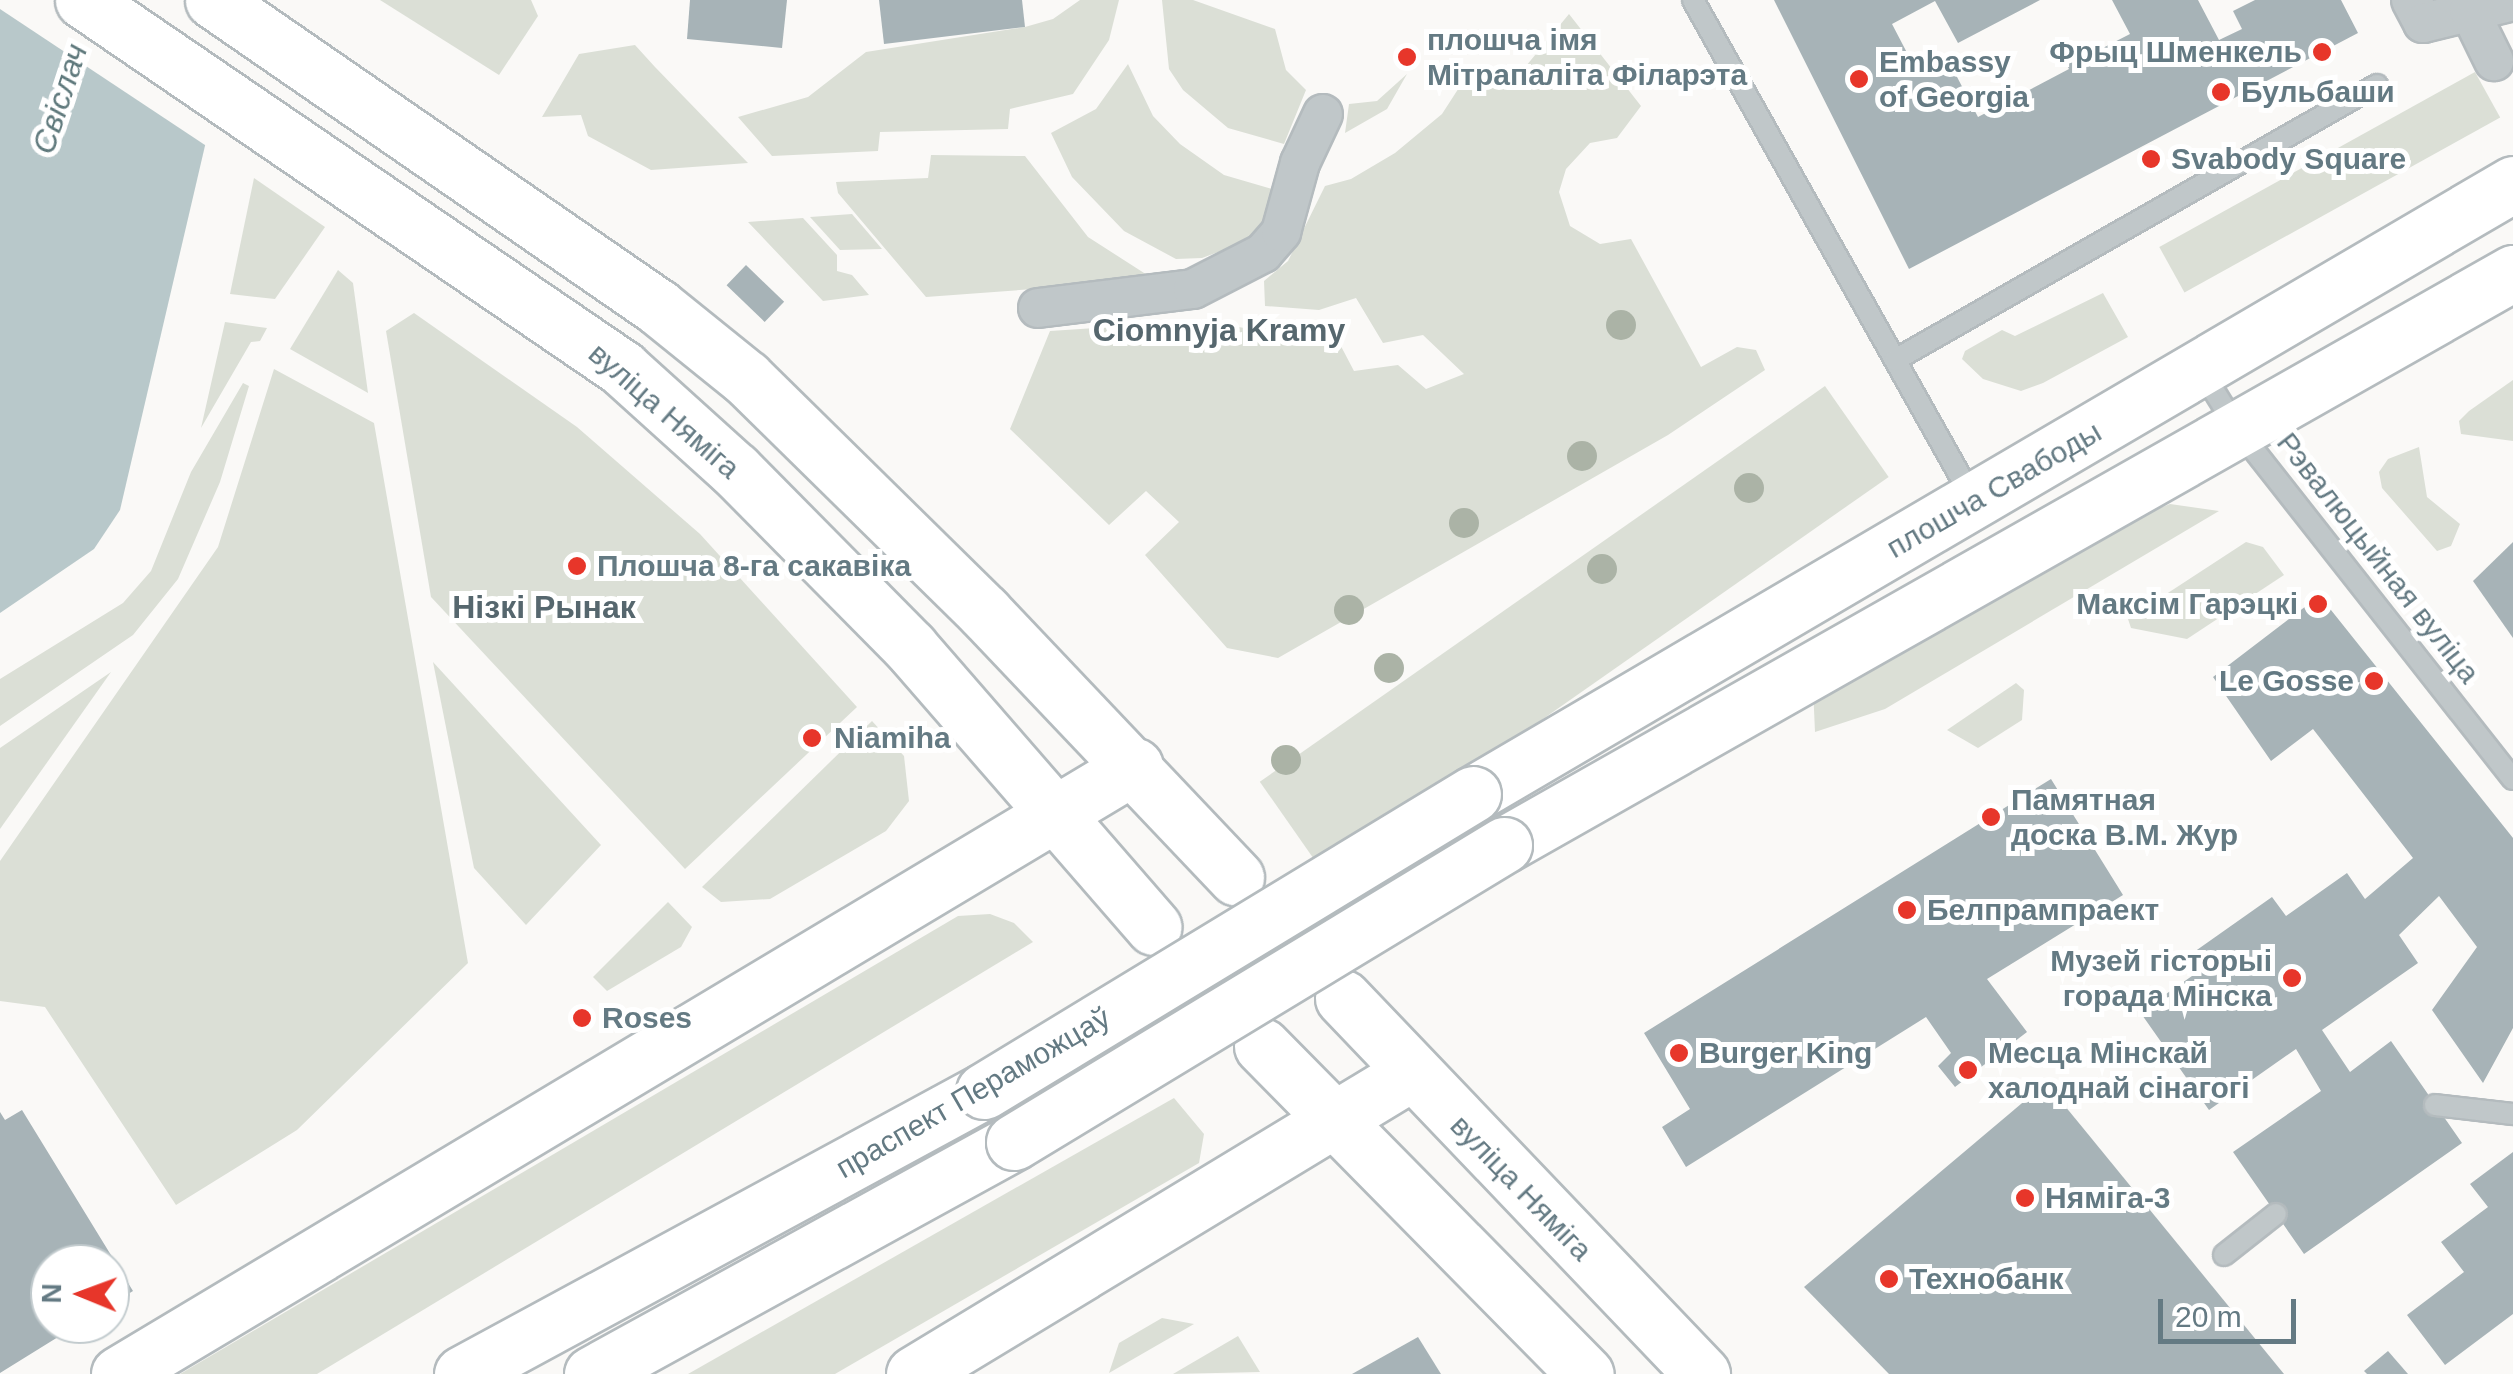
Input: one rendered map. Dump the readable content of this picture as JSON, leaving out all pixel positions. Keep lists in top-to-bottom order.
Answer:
{
  "streets": {
    "main road": ["вуліца Няміга", "плошча Свабоды", "праспект Пераможцаў"],
    "lane": ["Рэвалюцыйная вуліца"]
  },
  "crossings": [
    ["плошча Свабоды", "Рэвалюцыйная вуліца"],
    ["плошча Свабоды", "праспект Пераможцаў"],
    ["Рэвалюцыйная вуліца", "праспект Пераможцаў"]
  ],
  "districts": ["Ciomnyja Kramy", "Нізкі Рынак"],
  "water": ["Свіслач"],
  "places": [
    "Фрыц Шменкель",
    "плошча імя Мітрапаліта Філарэта",
    "Embassy of Georgia",
    "Бульбаши",
    "Svabody Square",
    "Плошча 8-га сакавіка",
    "Максім Гарэцкі",
    "Le Gosse",
    "Niamiha",
    "Памятная доска В.М. Жур",
    "Белпрампраект",
    "Музей гісторыі горада Мінска",
    "Roses",
    "Burger King",
    "Месца Мінскай халоднай сінагогі",
    "Няміга-3",
    "Технобанк"
  ],
  "scale_bar": "20 m",
  "north": "left"
}
